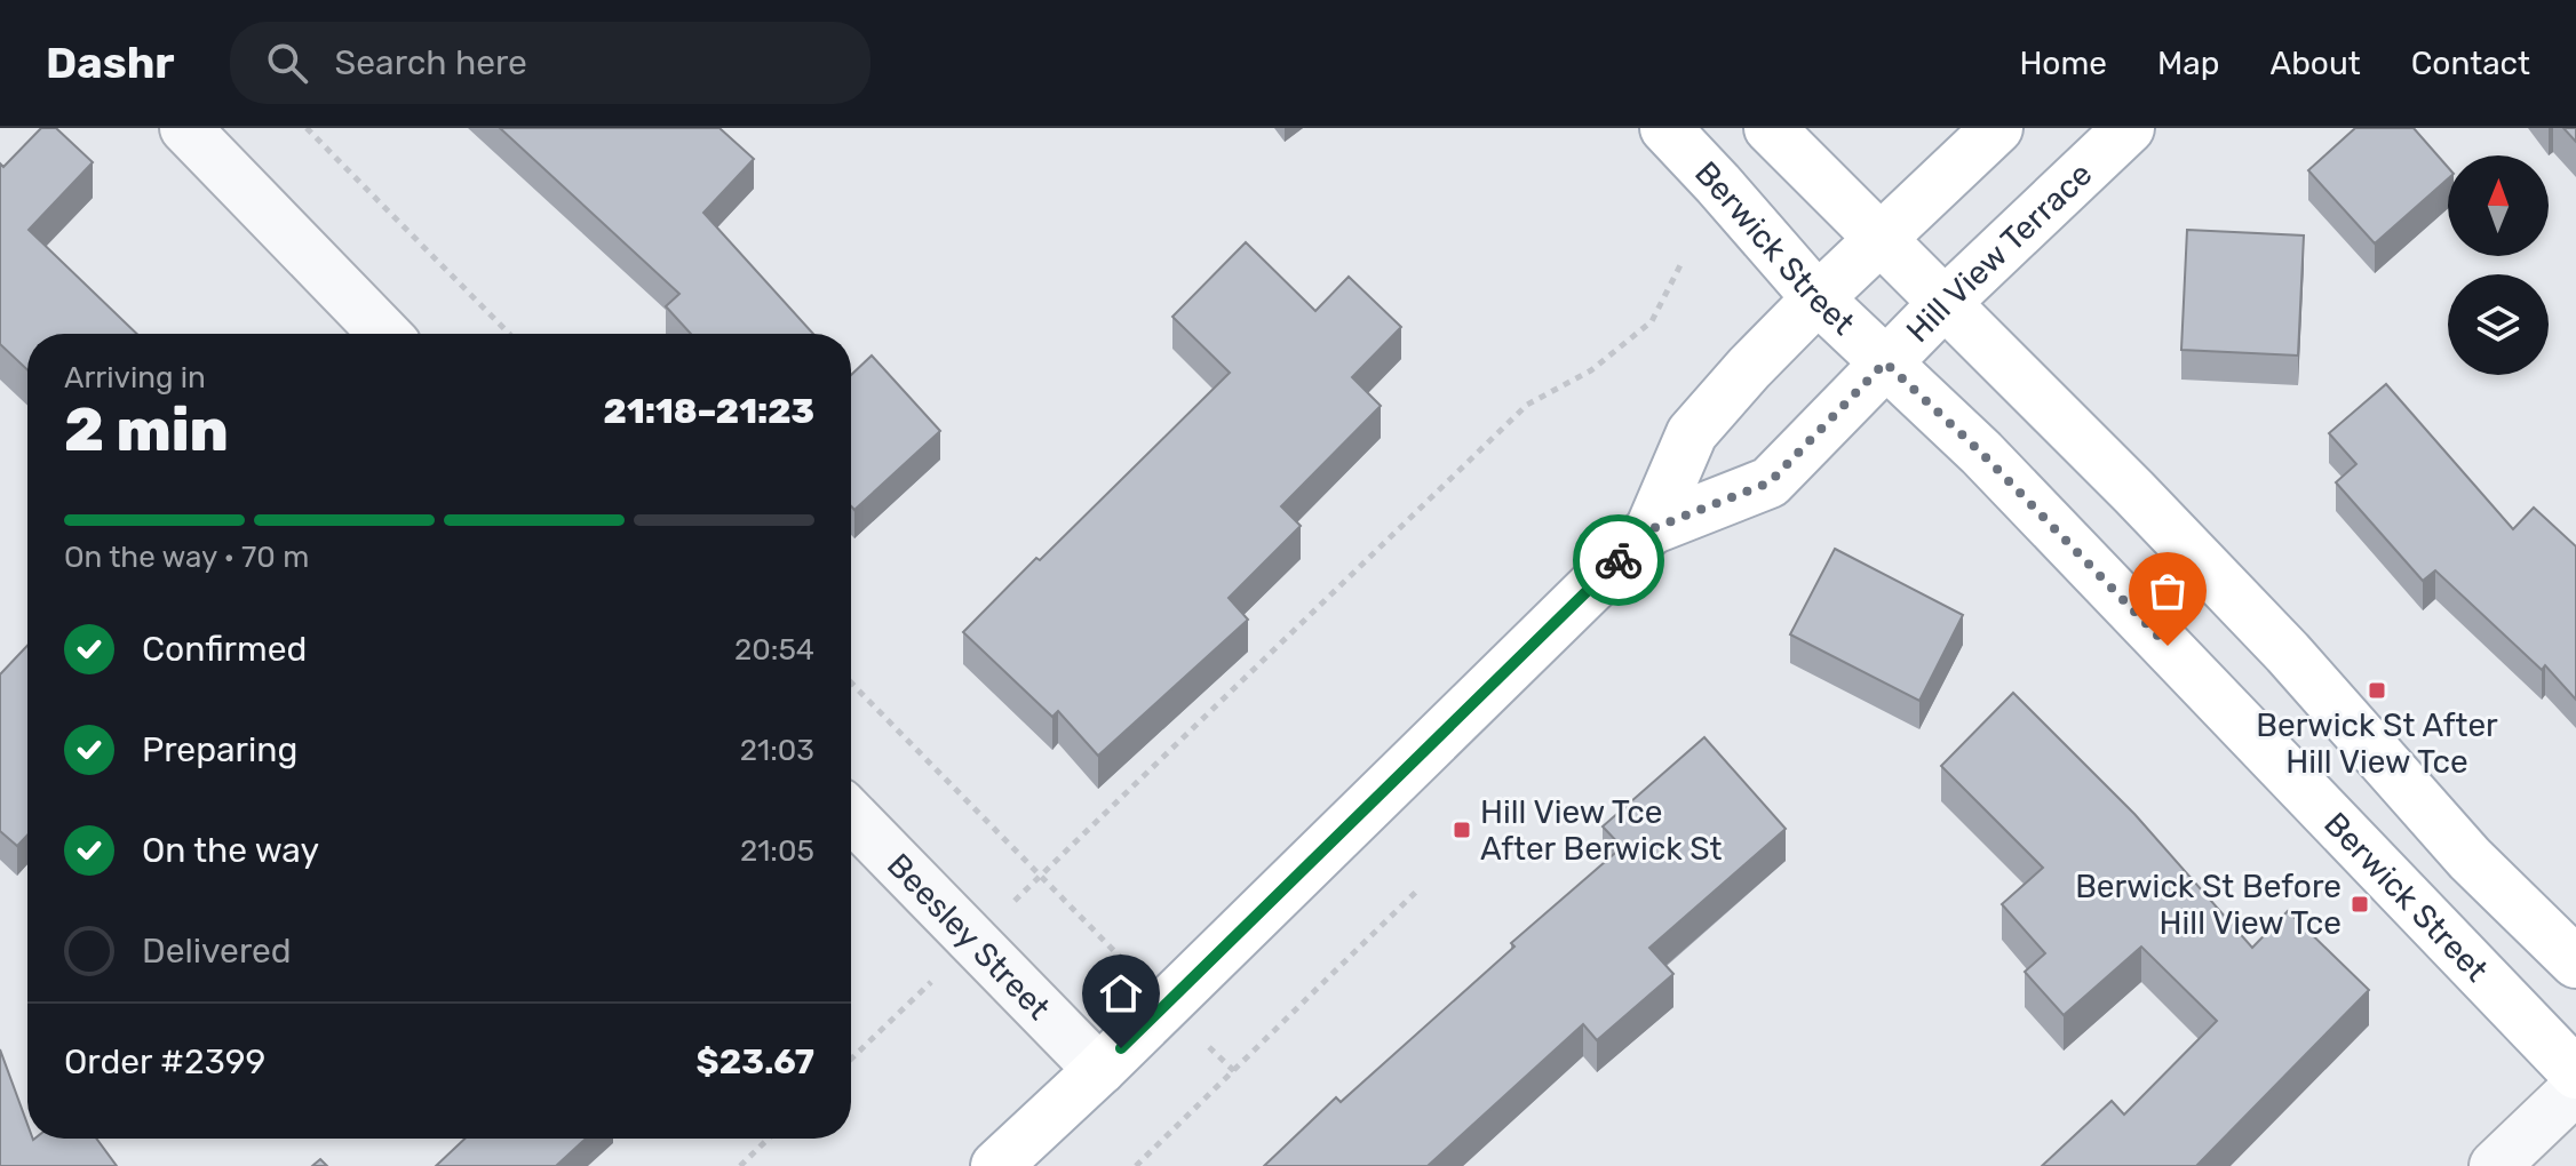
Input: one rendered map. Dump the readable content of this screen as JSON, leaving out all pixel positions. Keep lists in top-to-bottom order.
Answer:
{
  "streets": {
    "main road": ["Berwick Street", "Hill View Terrace"],
    "street": ["Beesley Street"]
  },
  "crossings": [
    ["Berwick Street", "Hill View Terrace"],
    ["Hill View Terrace", "Beesley Street"]
  ],
  "places": {
    "transit": ["Berwick St After Hill View Tce", "Hill View Tce After Berwick St", "Berwick St Before Hill View Tce"]
  },
  "north": "top",
  "page": {
    "header": "Dashr",
    "search": "Search here",
    "nav": [
      "Home",
      "Map",
      "About",
      "Contact"
    ],
    "heading": ["2 min", "Arriving in", "21:18–21:23"],
    "panel": ["Order #2399", "$23.67"],
    "bar": "On the way · 70 m",
    "list": [
      ["Confirmed", "20:54"],
      ["Preparing", "21:03"],
      ["On the way", "21:05"],
      "Delivered"
    ]
  }
}
